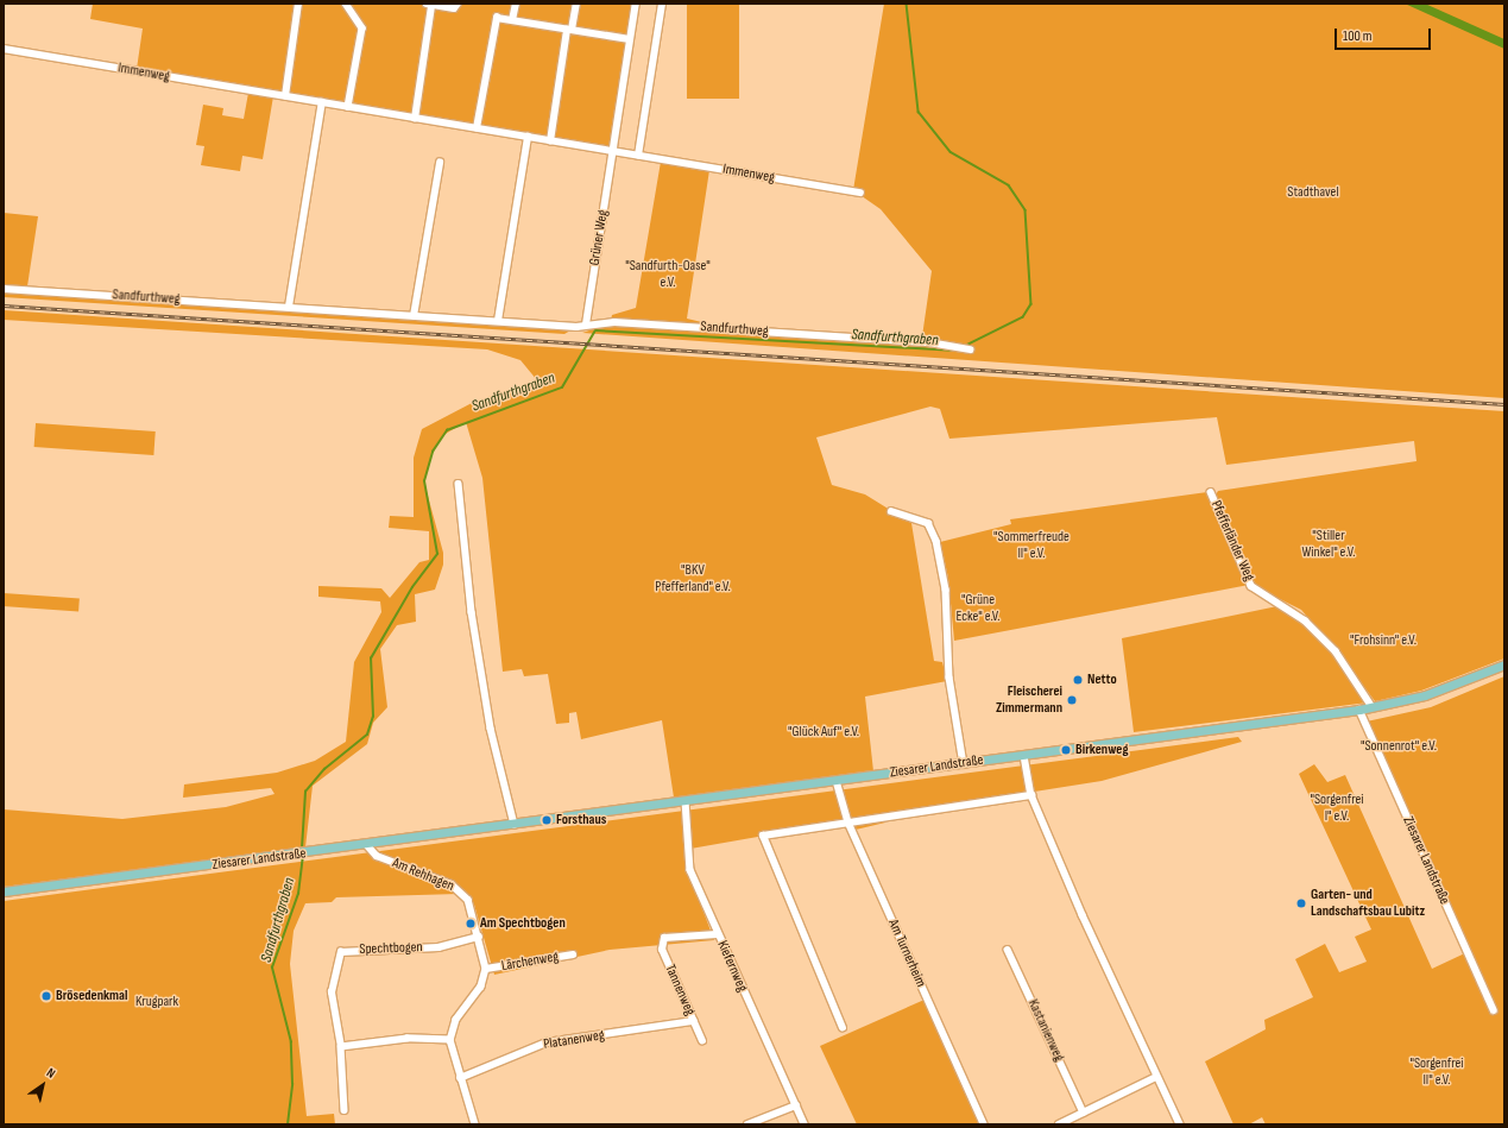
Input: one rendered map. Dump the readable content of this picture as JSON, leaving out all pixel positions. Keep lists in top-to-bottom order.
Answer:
{
  "streets": {
    "main road": ["Ziesarer Landstraße"],
    "street": [
      "Immenweg",
      "Grüner Weg",
      "Sandfurthweg",
      "Pfefferländer Weg",
      "Am Rehhagen",
      "Spechtbogen",
      "Am Turnerheim",
      "Lärchenweg",
      "Kiefernweg",
      "Tannenweg",
      "Kastanienweg",
      "Platanenweg"
    ]
  },
  "crossings": [
    ["Immenweg", "Grüner Weg"],
    ["Grüner Weg", "Sandfurthweg"],
    ["Pfefferländer Weg", "Ziesarer Landstraße"],
    ["Ziesarer Landstraße", "Am Rehhagen"],
    ["Ziesarer Landstraße", "Am Turnerheim"],
    ["Ziesarer Landstraße", "Kiefernweg"],
    ["Am Rehhagen", "Spechtbogen"],
    ["Am Rehhagen", "Lärchenweg"],
    ["Kiefernweg", "Tannenweg"],
    ["Tannenweg", "Platanenweg"]
  ],
  "water": ["Sandfurthgraben"],
  "parks": [
    "Stadthavel",
    "\"Sandfurth-Oase\" e.V.",
    "\"Stiller Winkel\" e.V.",
    "\"Sommerfreude II\" e.V.",
    "\"BKV Pfefferland\" e.V.",
    "\"Grüne Ecke\" e.V.",
    "\"Frohsinn\" e.V.",
    "\"Glück Auf\" e.V.",
    "\"Sonnenrot\" e.V.",
    "\"Sorgenfrei I\" e.V.",
    "Krugpark",
    "\"Sorgenfrei II\" e.V."
  ],
  "places": [
    "Netto",
    "Fleischerei Zimmermann",
    "Birkenweg",
    "Forsthaus",
    "Garten- und Landschaftsbau Lubitz",
    "Am Spechtbogen",
    "Brösedenkmal"
  ],
  "scale_bar": "100 m",
  "north": "top right"
}
